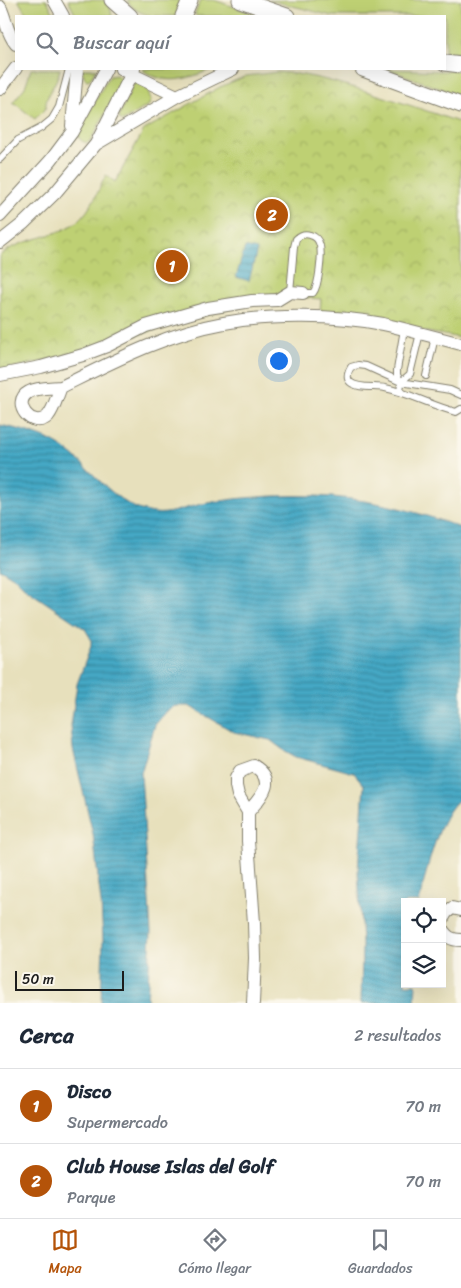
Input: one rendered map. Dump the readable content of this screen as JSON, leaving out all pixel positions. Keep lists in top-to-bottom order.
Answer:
{
  "scale_bar": "50 m",
  "page": {
    "search": "Buscar aquí",
    "pins": ["2", "1"],
    "scale": "50 m",
    "heading": ["Cerca", "2 resultados"],
    "list": [
      {
        "mark": "1",
        "name": "Disco",
        "note": "Supermercado",
        "value": "70 m"
      },
      {
        "mark": "2",
        "name": "Club House Islas del Golf",
        "note": "Parque",
        "value": "70 m"
      }
    ],
    "nav": ["Mapa", "Cómo llegar", "Guardados"]
  }
}
